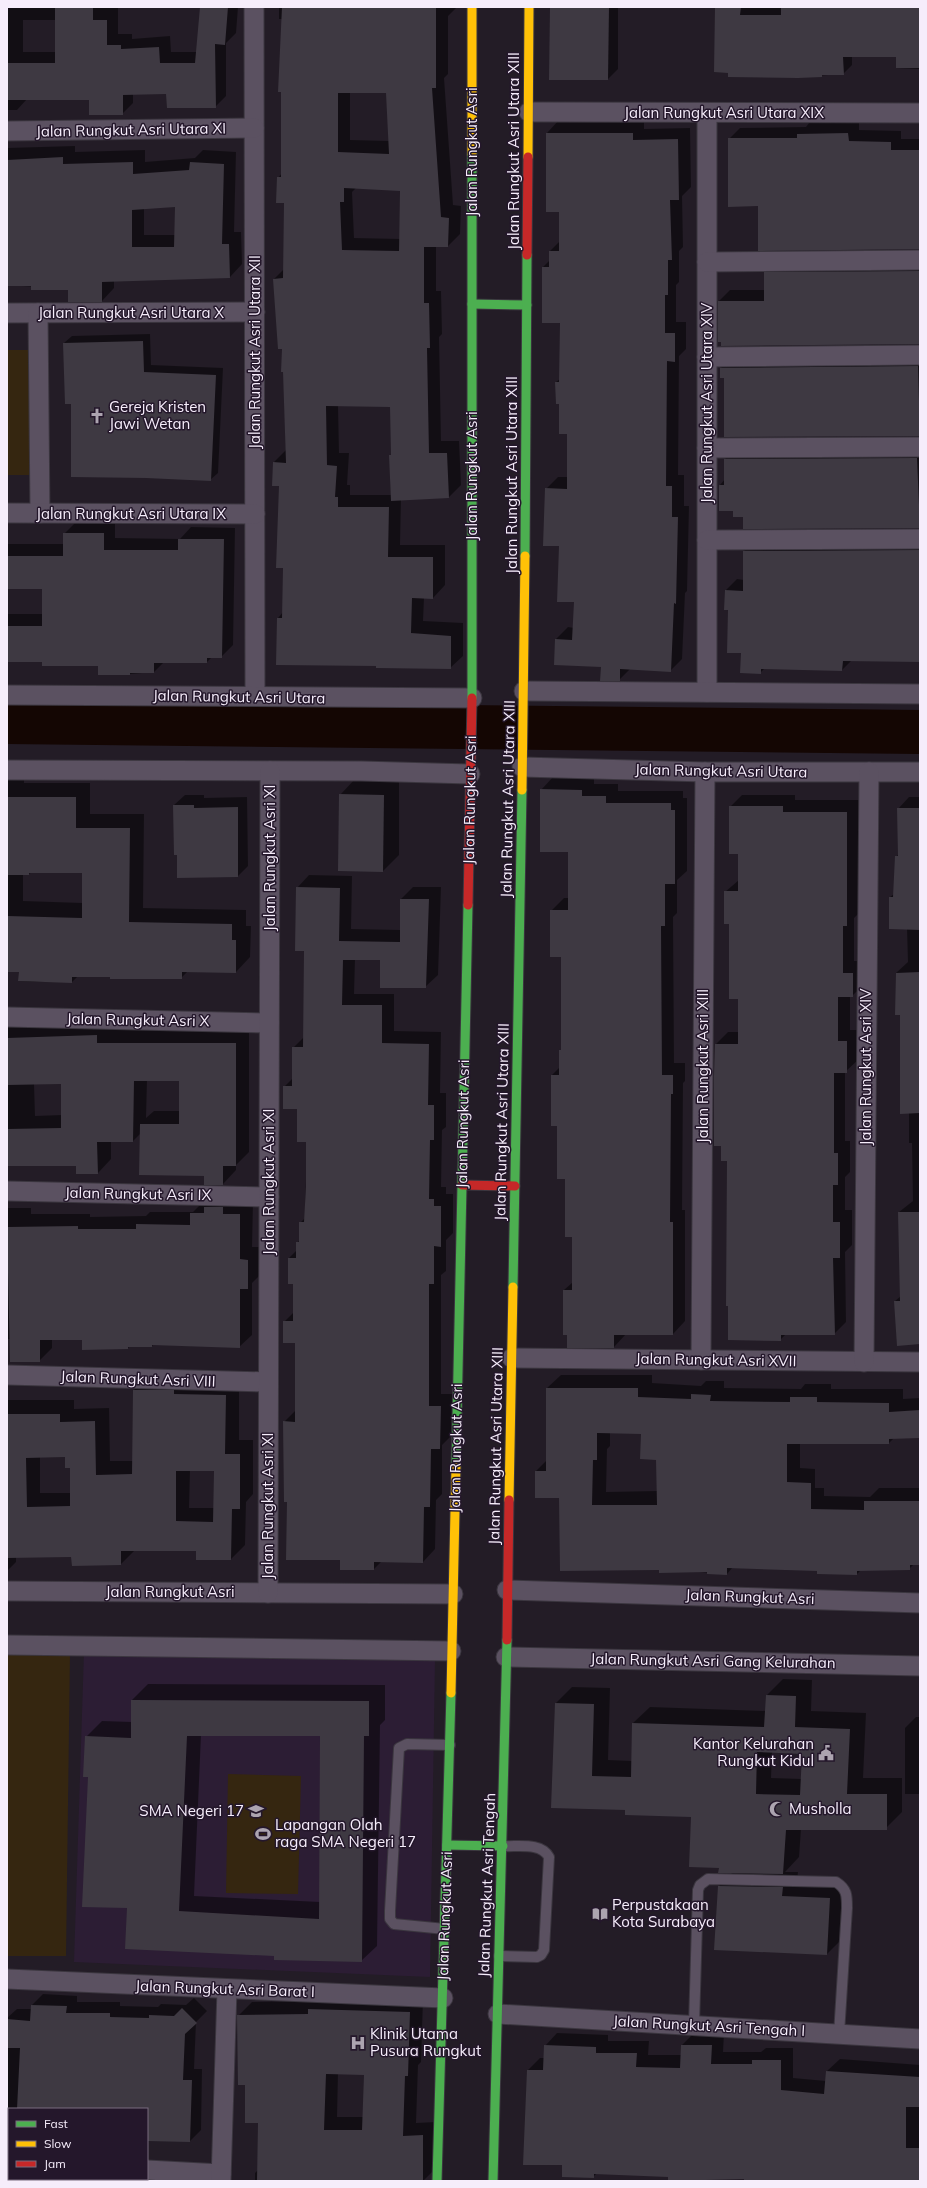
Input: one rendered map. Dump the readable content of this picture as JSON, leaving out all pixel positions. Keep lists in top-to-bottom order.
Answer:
{
  "streets": {
    "street": [
      "Jalan Rungkut Asri Utara XIX",
      "Jalan Rungkut Asri Utara XI",
      "Jalan Rungkut Asri Utara XIII",
      "Jalan Rungkut Asri",
      "Jalan Rungkut Asri Utara X",
      "Jalan Rungkut Asri Utara XII",
      "Jalan Rungkut Asri Utara XIV",
      "Jalan Rungkut Asri Utara IX",
      "Jalan Rungkut Asri Utara",
      "Jalan Rungkut Asri XI",
      "Jalan Rungkut Asri X",
      "Jalan Rungkut Asri XIII",
      "Jalan Rungkut Asri XIV",
      "Jalan Rungkut Asri IX",
      "Jalan Rungkut Asri XVII",
      "Jalan Rungkut Asri VIII",
      "Jalan Rungkut Asri Gang Kelurahan",
      "Jalan Rungkut Asri Tengah",
      "Jalan Rungkut Asri Barat I",
      "Jalan Rungkut Asri Tengah I"
    ]
  },
  "crossings": [
    ["Jalan Rungkut Asri Utara XIX", "Jalan Rungkut Asri Utara XIII"],
    ["Jalan Rungkut Asri Utara XIX", "Jalan Rungkut Asri Utara XIV"],
    ["Jalan Rungkut Asri Utara XI", "Jalan Rungkut Asri Utara XII"],
    ["Jalan Rungkut Asri Utara XIII", "Jalan Rungkut Asri"],
    ["Jalan Rungkut Asri Utara XIII", "Jalan Rungkut Asri Utara"],
    ["Jalan Rungkut Asri Utara XIII", "Jalan Rungkut Asri XVII"],
    ["Jalan Rungkut Asri Utara XIII", "Jalan Rungkut Asri Tengah"],
    ["Jalan Rungkut Asri", "Jalan Rungkut Asri Utara"],
    ["Jalan Rungkut Asri", "Jalan Rungkut Asri XI"],
    ["Jalan Rungkut Asri", "Jalan Rungkut Asri Tengah"],
    ["Jalan Rungkut Asri", "Jalan Rungkut Asri Barat I"],
    ["Jalan Rungkut Asri Utara X", "Jalan Rungkut Asri Utara XII"],
    ["Jalan Rungkut Asri Utara XII", "Jalan Rungkut Asri Utara IX"],
    ["Jalan Rungkut Asri Utara XII", "Jalan Rungkut Asri Utara"],
    ["Jalan Rungkut Asri Utara", "Jalan Rungkut Asri XIII"],
    ["Jalan Rungkut Asri Utara", "Jalan Rungkut Asri XIV"],
    ["Jalan Rungkut Asri XI", "Jalan Rungkut Asri X"],
    ["Jalan Rungkut Asri XI", "Jalan Rungkut Asri IX"],
    ["Jalan Rungkut Asri XI", "Jalan Rungkut Asri VIII"],
    ["Jalan Rungkut Asri XIII", "Jalan Rungkut Asri XVII"],
    ["Jalan Rungkut Asri XIV", "Jalan Rungkut Asri XVII"],
    ["Jalan Rungkut Asri Gang Kelurahan", "Jalan Rungkut Asri Tengah"],
    ["Jalan Rungkut Asri Tengah", "Jalan Rungkut Asri Tengah I"]
  ],
  "places": {
    "church": ["Gereja Kristen Jawi Wetan"],
    "public building": ["Kantor Kelurahan Rungkut Kidul"],
    "mosque": ["Musholla"],
    "school or university": ["SMA Negeri 17"],
    "sports": ["Lapangan Olah raga SMA Negeri 17"],
    "library": ["Perpustakaan Kota Surabaya"],
    "hospital": ["Klinik Utama Pusura Rungkut"]
  },
  "legend": ["Fast", "Slow", "Jam"]
}
